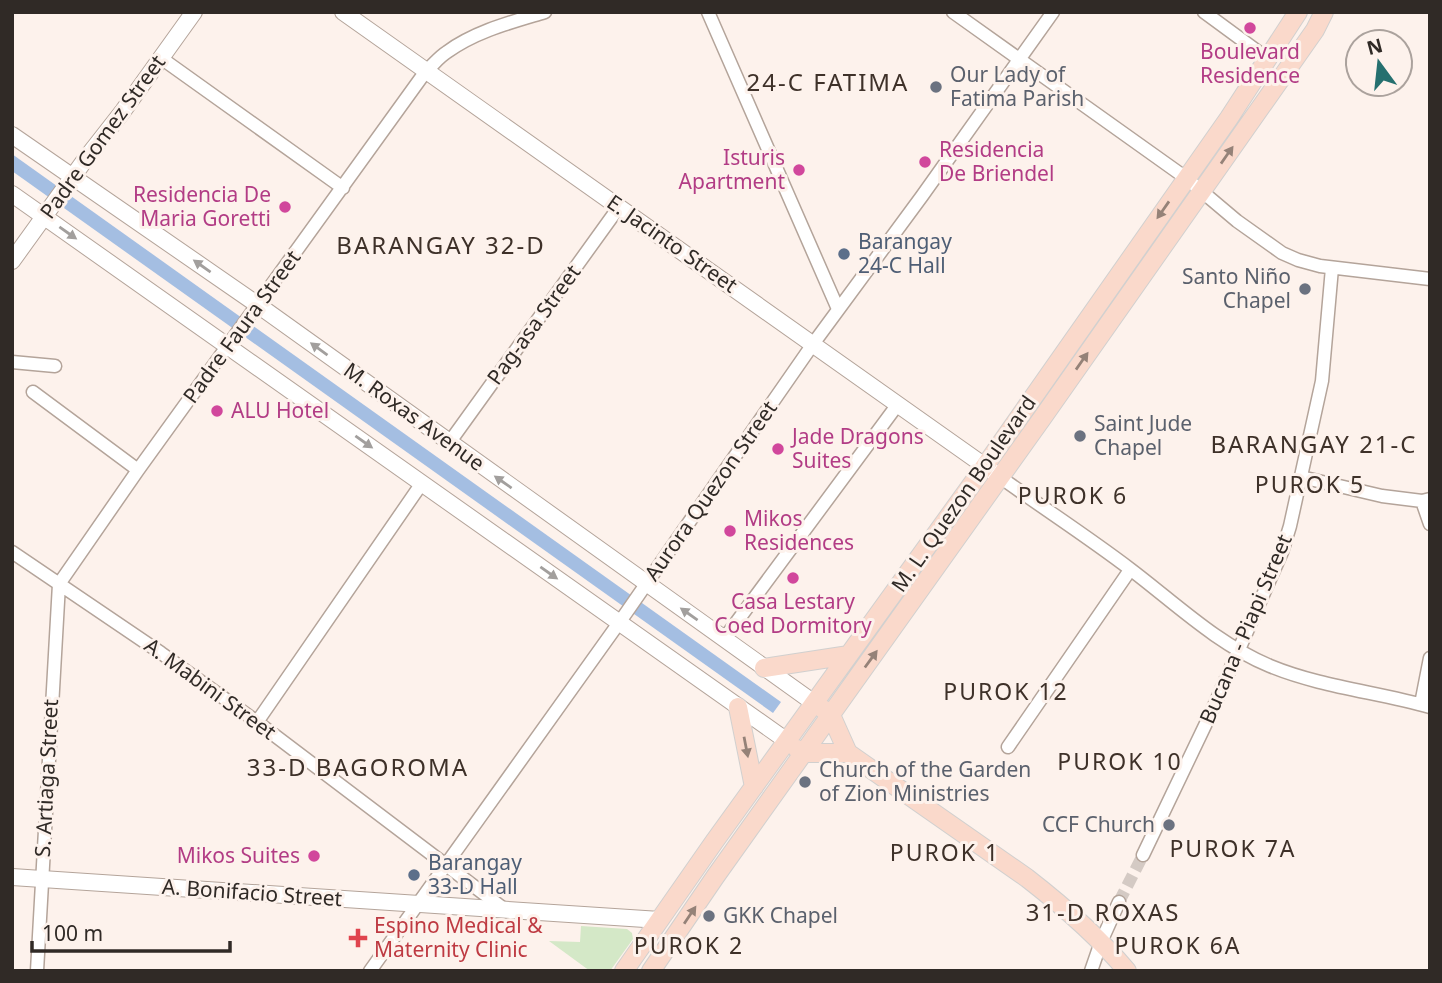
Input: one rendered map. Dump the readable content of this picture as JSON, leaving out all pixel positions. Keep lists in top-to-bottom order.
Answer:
{
  "streets": {
    "main road": [
      "Padre Gomez Street",
      "E. Jacinto Street",
      "M. Roxas Avenue",
      "M. L. Quezon Boulevard",
      "A. Bonifacio Street"
    ],
    "street": [
      "Pag-asa Street",
      "Padre Faura Street",
      "Aurora Quezon Street",
      "Bucana - Piapi Street",
      "A. Mabini Street",
      "S. Artiaga Street"
    ]
  },
  "crossings": [
    ["Padre Gomez Street", "M. Roxas Avenue"],
    ["E. Jacinto Street", "Pag-asa Street"],
    ["E. Jacinto Street", "Padre Faura Street"],
    ["E. Jacinto Street", "Aurora Quezon Street"],
    ["E. Jacinto Street", "M. L. Quezon Boulevard"],
    ["Pag-asa Street", "M. Roxas Avenue"],
    ["Padre Faura Street", "M. Roxas Avenue"],
    ["Padre Faura Street", "A. Mabini Street"],
    ["Padre Faura Street", "S. Artiaga Street"],
    ["M. Roxas Avenue", "Aurora Quezon Street"],
    ["M. Roxas Avenue", "M. L. Quezon Boulevard"],
    ["Aurora Quezon Street", "A. Mabini Street"],
    ["Aurora Quezon Street", "A. Bonifacio Street"],
    ["M. L. Quezon Boulevard", "A. Bonifacio Street"],
    ["A. Mabini Street", "S. Artiaga Street"],
    ["A. Mabini Street", "A. Bonifacio Street"],
    ["S. Artiaga Street", "A. Bonifacio Street"]
  ],
  "districts": [
    "24-C FATIMA",
    "BARANGAY 32-D",
    "BARANGAY 21-C",
    "PUROK 5",
    "PUROK 6",
    "PUROK 12",
    "PUROK 10",
    "33-D BAGOROMA",
    "PUROK 7A",
    "PUROK 1",
    "31-D ROXAS",
    "PUROK 2",
    "PUROK 6A"
  ],
  "places": {
    "other": [
      "Boulevard Residence",
      "Our Lady of Fatima Parish",
      "Residencia De Briendel",
      "Isturis Apartment",
      "Residencia De Maria Goretti",
      "Barangay 24-C Hall",
      "Santo Niño Chapel",
      "ALU Hotel",
      "Saint Jude Chapel",
      "Jade Dragons Suites",
      "Mikos Residences",
      "Casa Lestary Coed Dormitory",
      "Church of the Garden of Zion Ministries",
      "CCF Church",
      "Mikos Suites",
      "Barangay 33-D Hall",
      "GKK Chapel"
    ],
    "health": ["Espino Medical & Maternity Clinic"]
  },
  "scale_bar": "100 m",
  "north": "top"
}
